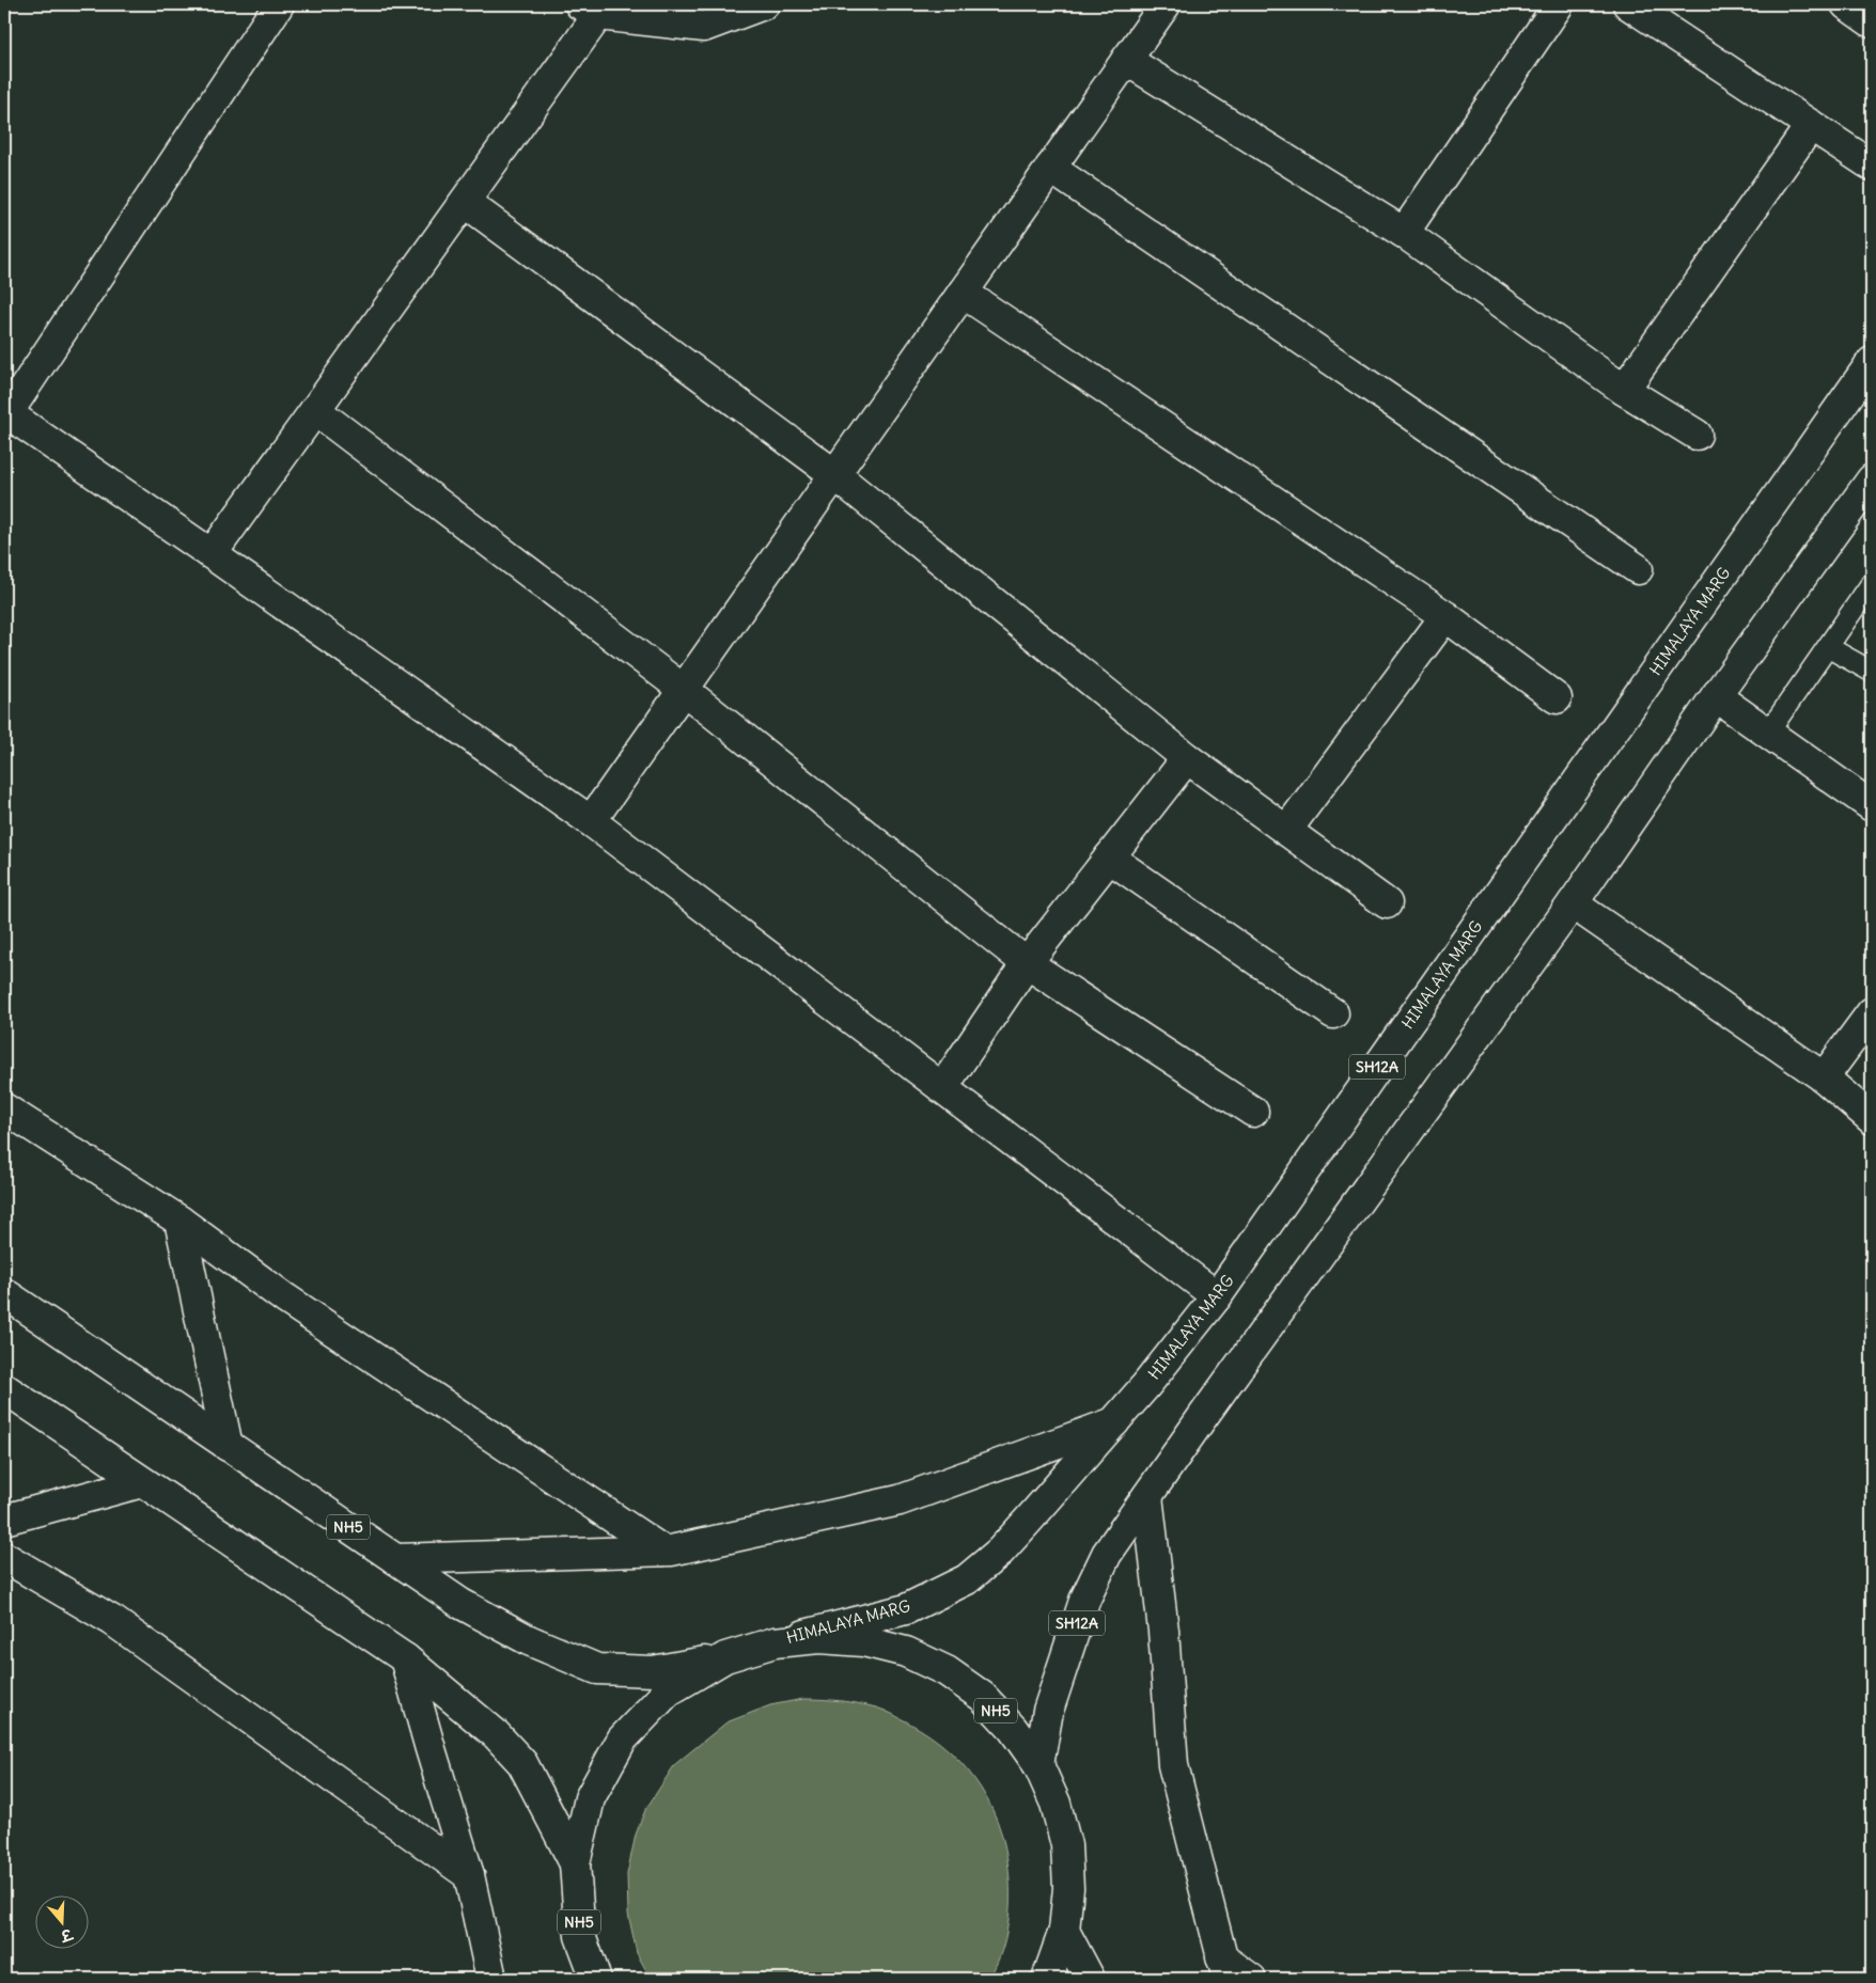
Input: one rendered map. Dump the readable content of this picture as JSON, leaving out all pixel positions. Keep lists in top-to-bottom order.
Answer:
{
  "streets": {
    "main road": ["HIMALAYA MARG", "SH12A", "NH5"]
  },
  "crossings": [
    ["HIMALAYA MARG", "NH5"],
    ["SH12A", "NH5"]
  ],
  "north": "bottom"
}
